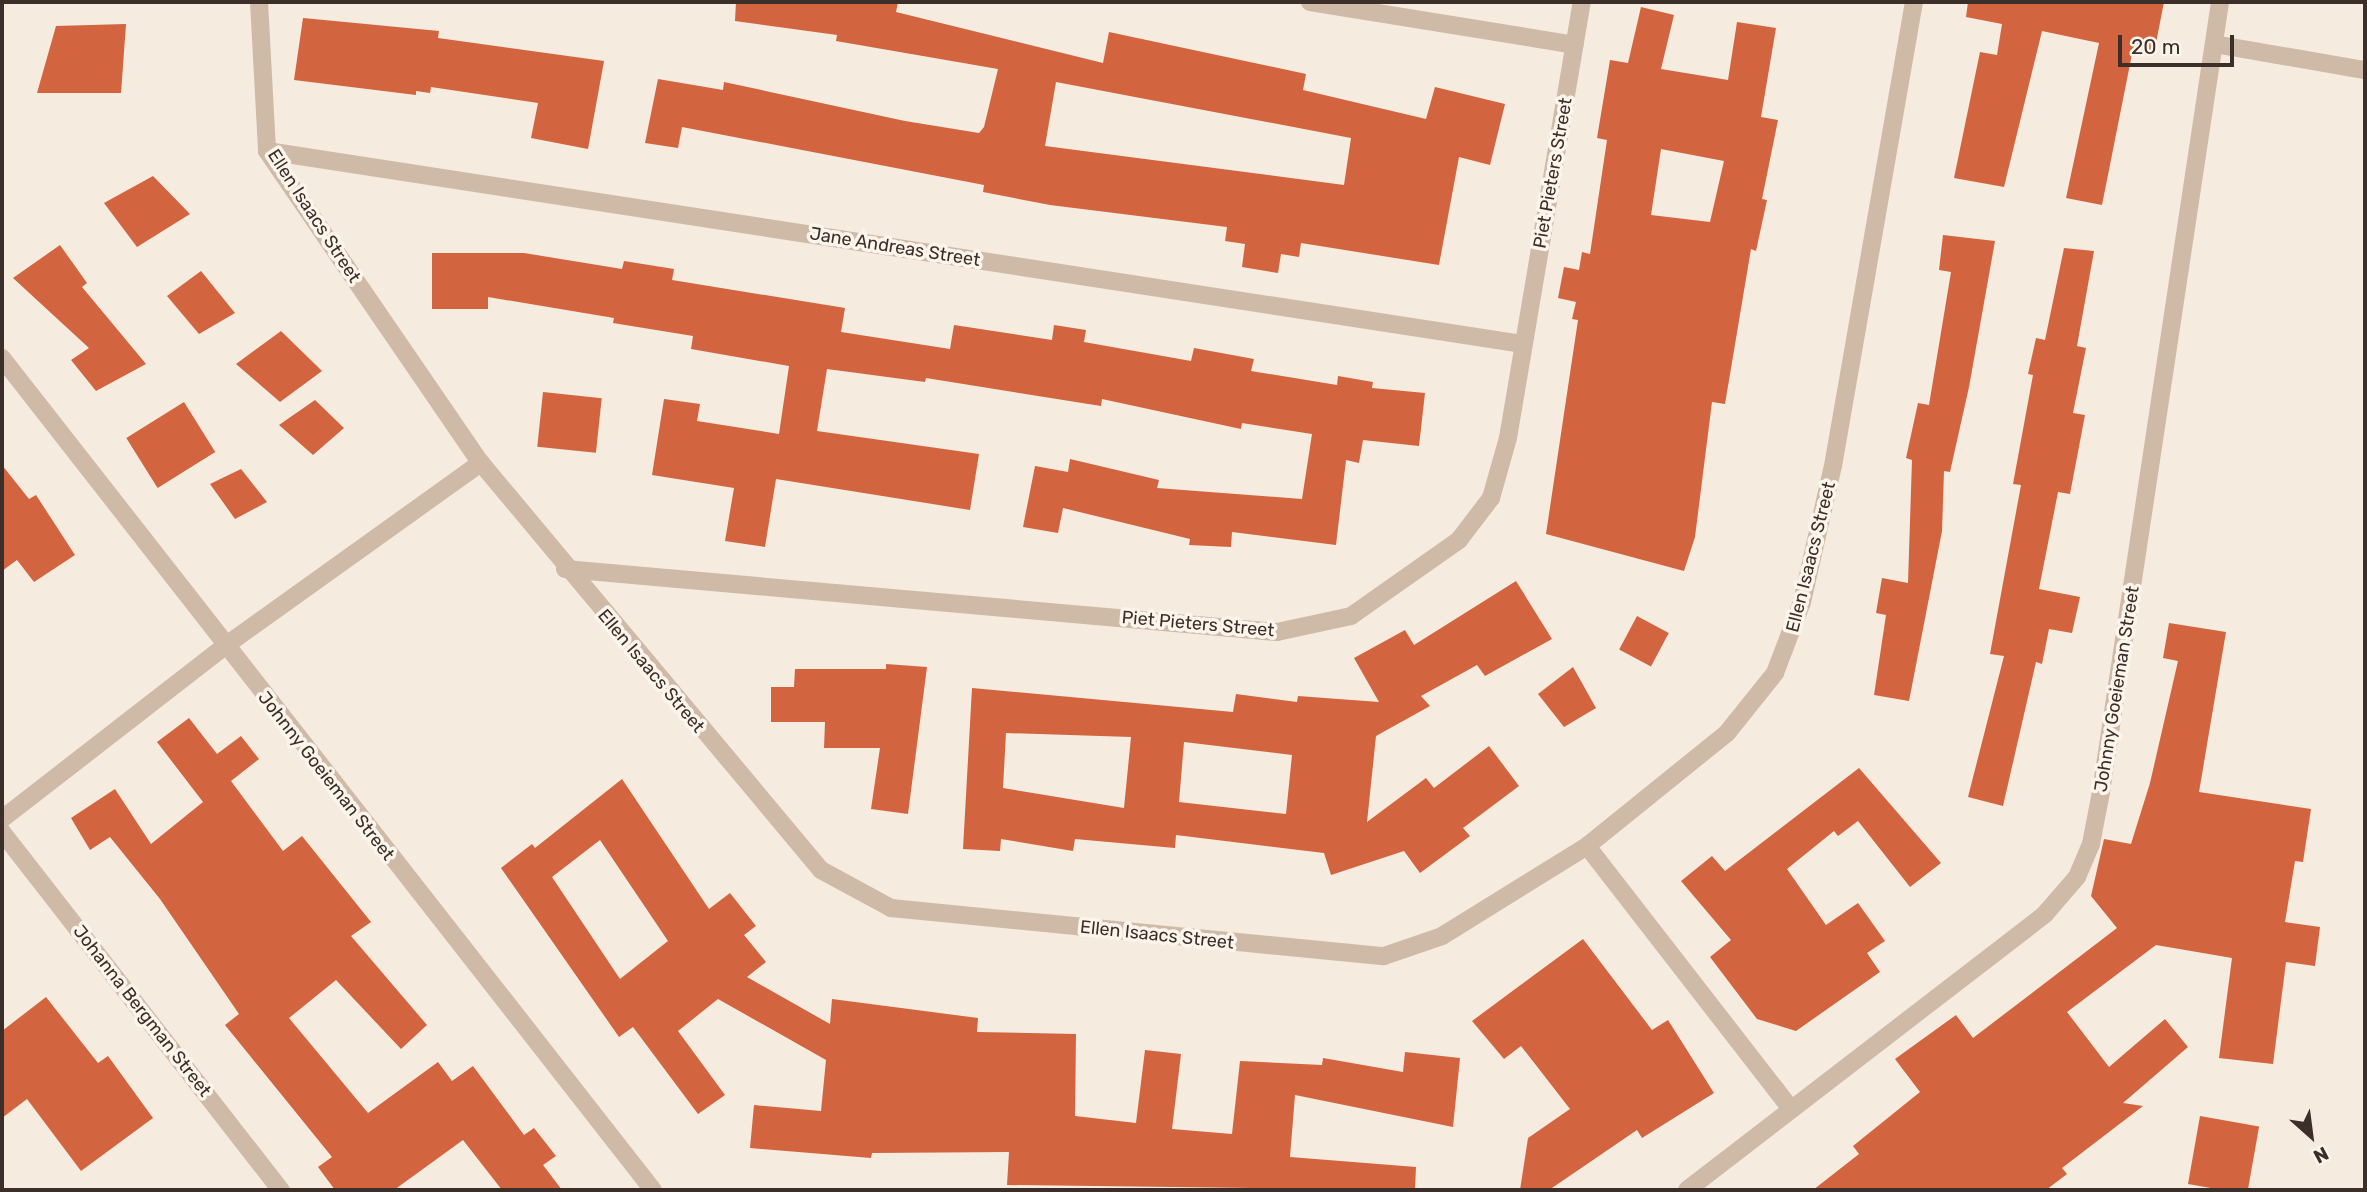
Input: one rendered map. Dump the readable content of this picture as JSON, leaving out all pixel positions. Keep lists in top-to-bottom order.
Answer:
{
  "streets": {
    "street": [
      "Piet Pieters Street",
      "Ellen Isaacs Street",
      "Jane Andreas Street",
      "Johnny Goeieman Street",
      "Johanna Bergman Street"
    ]
  },
  "crossings": [
    ["Piet Pieters Street", "Ellen Isaacs Street"],
    ["Piet Pieters Street", "Jane Andreas Street"],
    ["Ellen Isaacs Street", "Jane Andreas Street"]
  ],
  "scale_bar": "20 m",
  "north": "bottom right"
}
